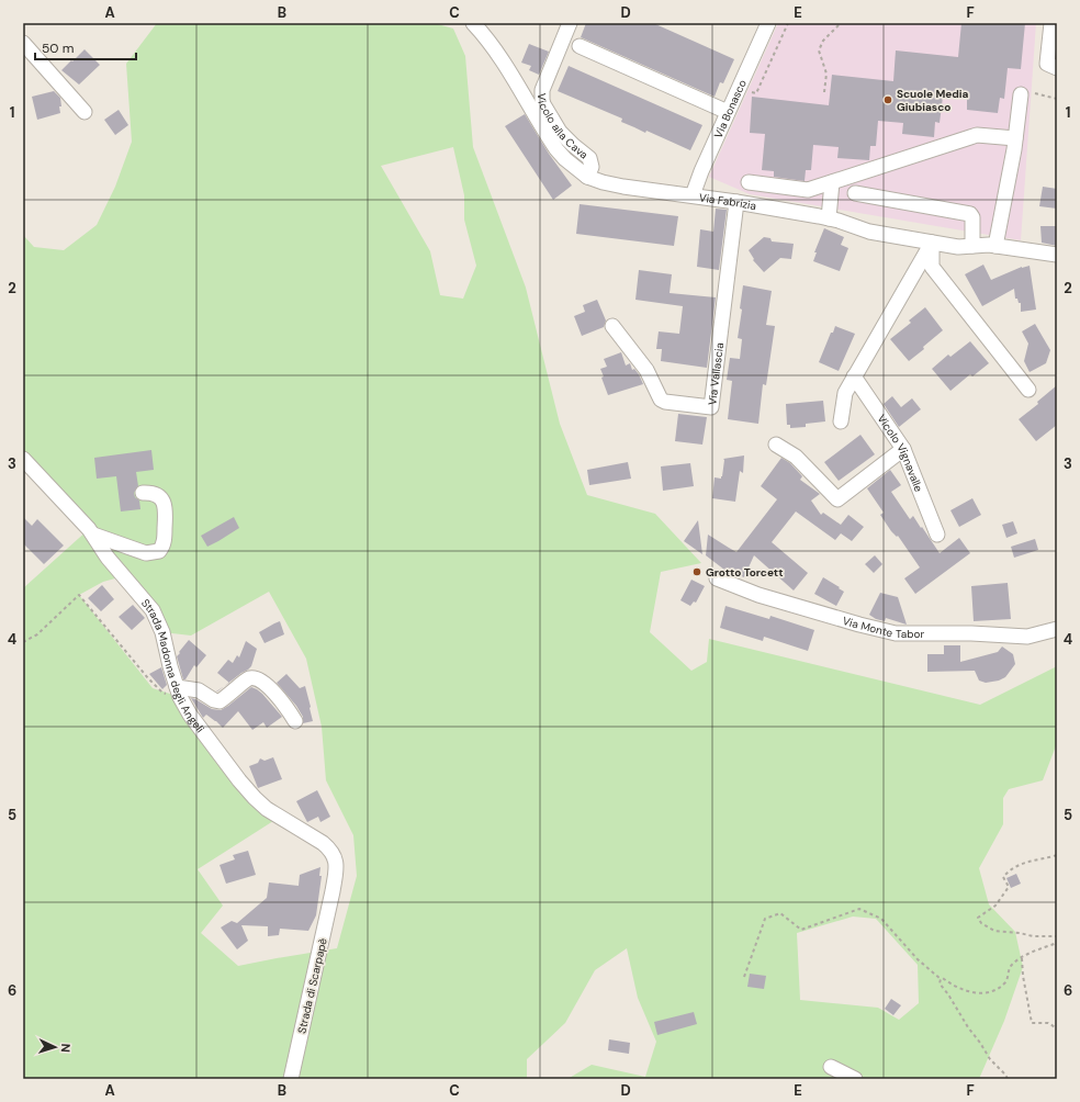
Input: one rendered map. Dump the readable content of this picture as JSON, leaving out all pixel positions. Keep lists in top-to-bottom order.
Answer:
{
  "streets": {
    "street": [
      "Via Bonasco",
      "Vicolo alla Cava",
      "Via Fabrizia",
      "Via Vallascia",
      "Vicolo Vignavalle",
      "Via Monte Tabor",
      "Strada Madonna degli Angeli",
      "Strada di Scarpapè"
    ]
  },
  "crossings": [
    ["Via Bonasco", "Via Fabrizia"],
    ["Vicolo alla Cava", "Via Fabrizia"],
    ["Via Fabrizia", "Via Vallascia"],
    ["Strada Madonna degli Angeli", "Strada di Scarpapè"]
  ],
  "places": ["Scuole Media Giubiasco", "Grotto Torcett"],
  "scale_bar": "50 m",
  "north": "right",
  "grid": {
    "columns": [
      "A",
      "B",
      "C",
      "D",
      "E",
      "F"
    ],
    "rows": [
      "1",
      "2",
      "3",
      "4",
      "5",
      "6"
    ]
  }
}
